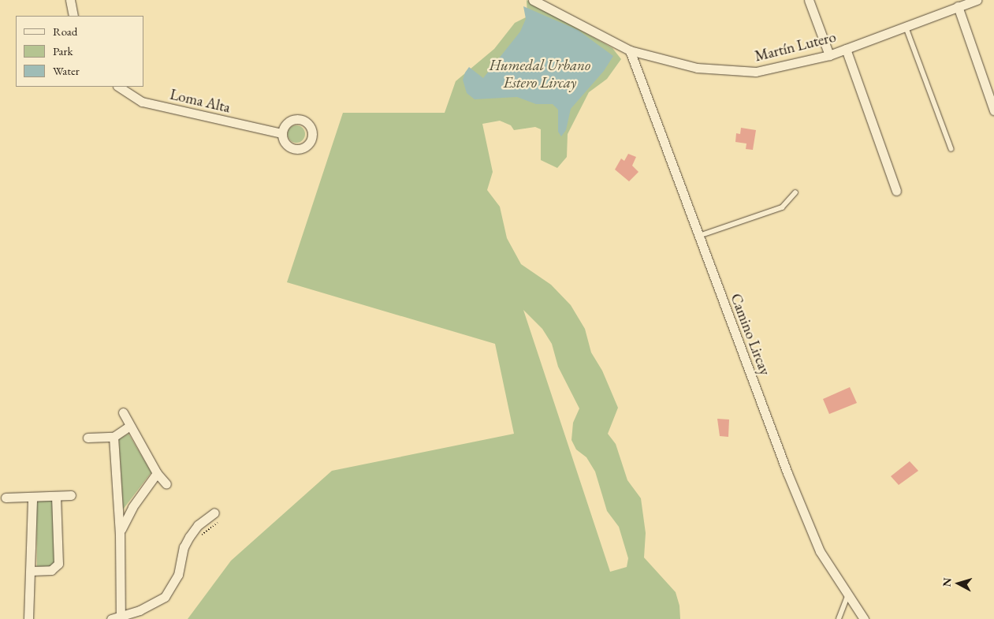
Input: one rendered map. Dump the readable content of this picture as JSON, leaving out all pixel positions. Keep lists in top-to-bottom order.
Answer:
{
  "streets": {
    "street": ["Martín Lutero", "Loma Alta", "Camino Lircay"]
  },
  "crossings": [
    ["Martín Lutero", "Camino Lircay"]
  ],
  "parks": ["Humedal Urbano Estero Lircay"],
  "legend": ["Road", "Park", "Water"],
  "north": "left"
}
